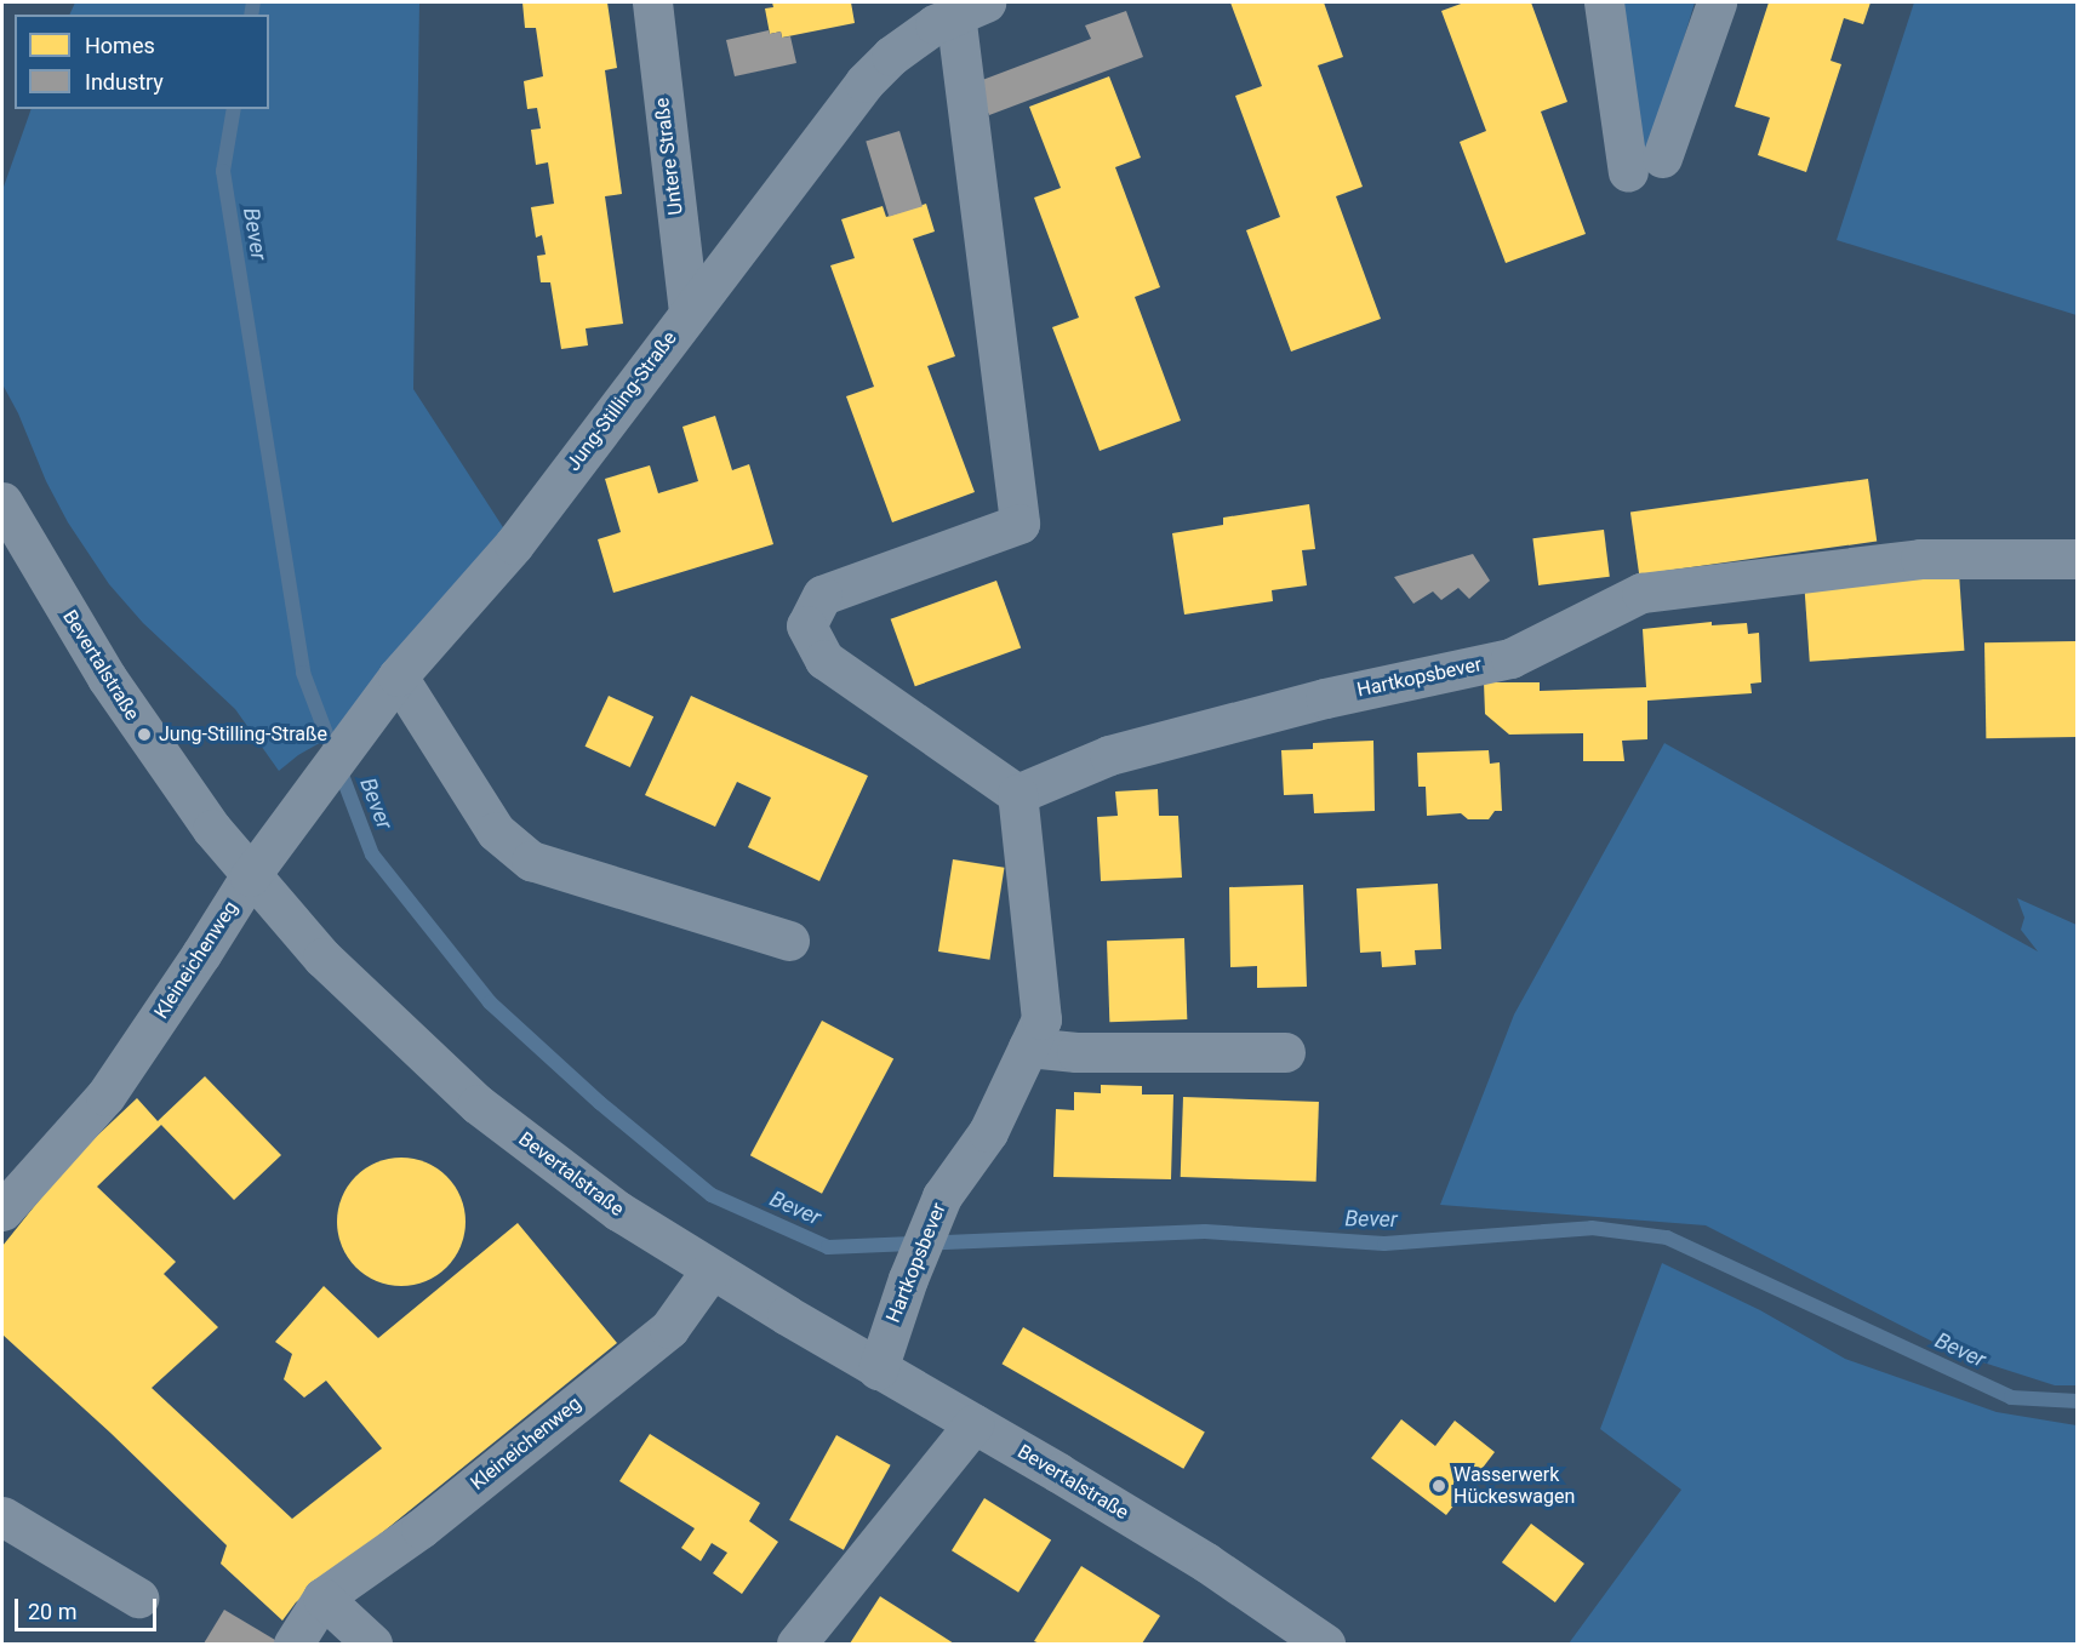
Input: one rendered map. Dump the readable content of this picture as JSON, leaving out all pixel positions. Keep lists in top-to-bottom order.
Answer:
{
  "streets": {
    "street": [
      "Untere Straße",
      "Jung-Stilling-Straße",
      "Bevertalstraße",
      "Hartkopsbever",
      "Kleineichenweg"
    ]
  },
  "crossings": [
    ["Untere Straße", "Jung-Stilling-Straße"],
    ["Jung-Stilling-Straße", "Bevertalstraße"],
    ["Jung-Stilling-Straße", "Hartkopsbever"],
    ["Jung-Stilling-Straße", "Kleineichenweg"],
    ["Bevertalstraße", "Hartkopsbever"],
    ["Bevertalstraße", "Kleineichenweg"]
  ],
  "water": ["Bever"],
  "places": ["Jung-Stilling-Straße", "Wasserwerk Hückeswagen"],
  "legend": ["Homes", "Industry"],
  "scale_bar": "20 m"
}
